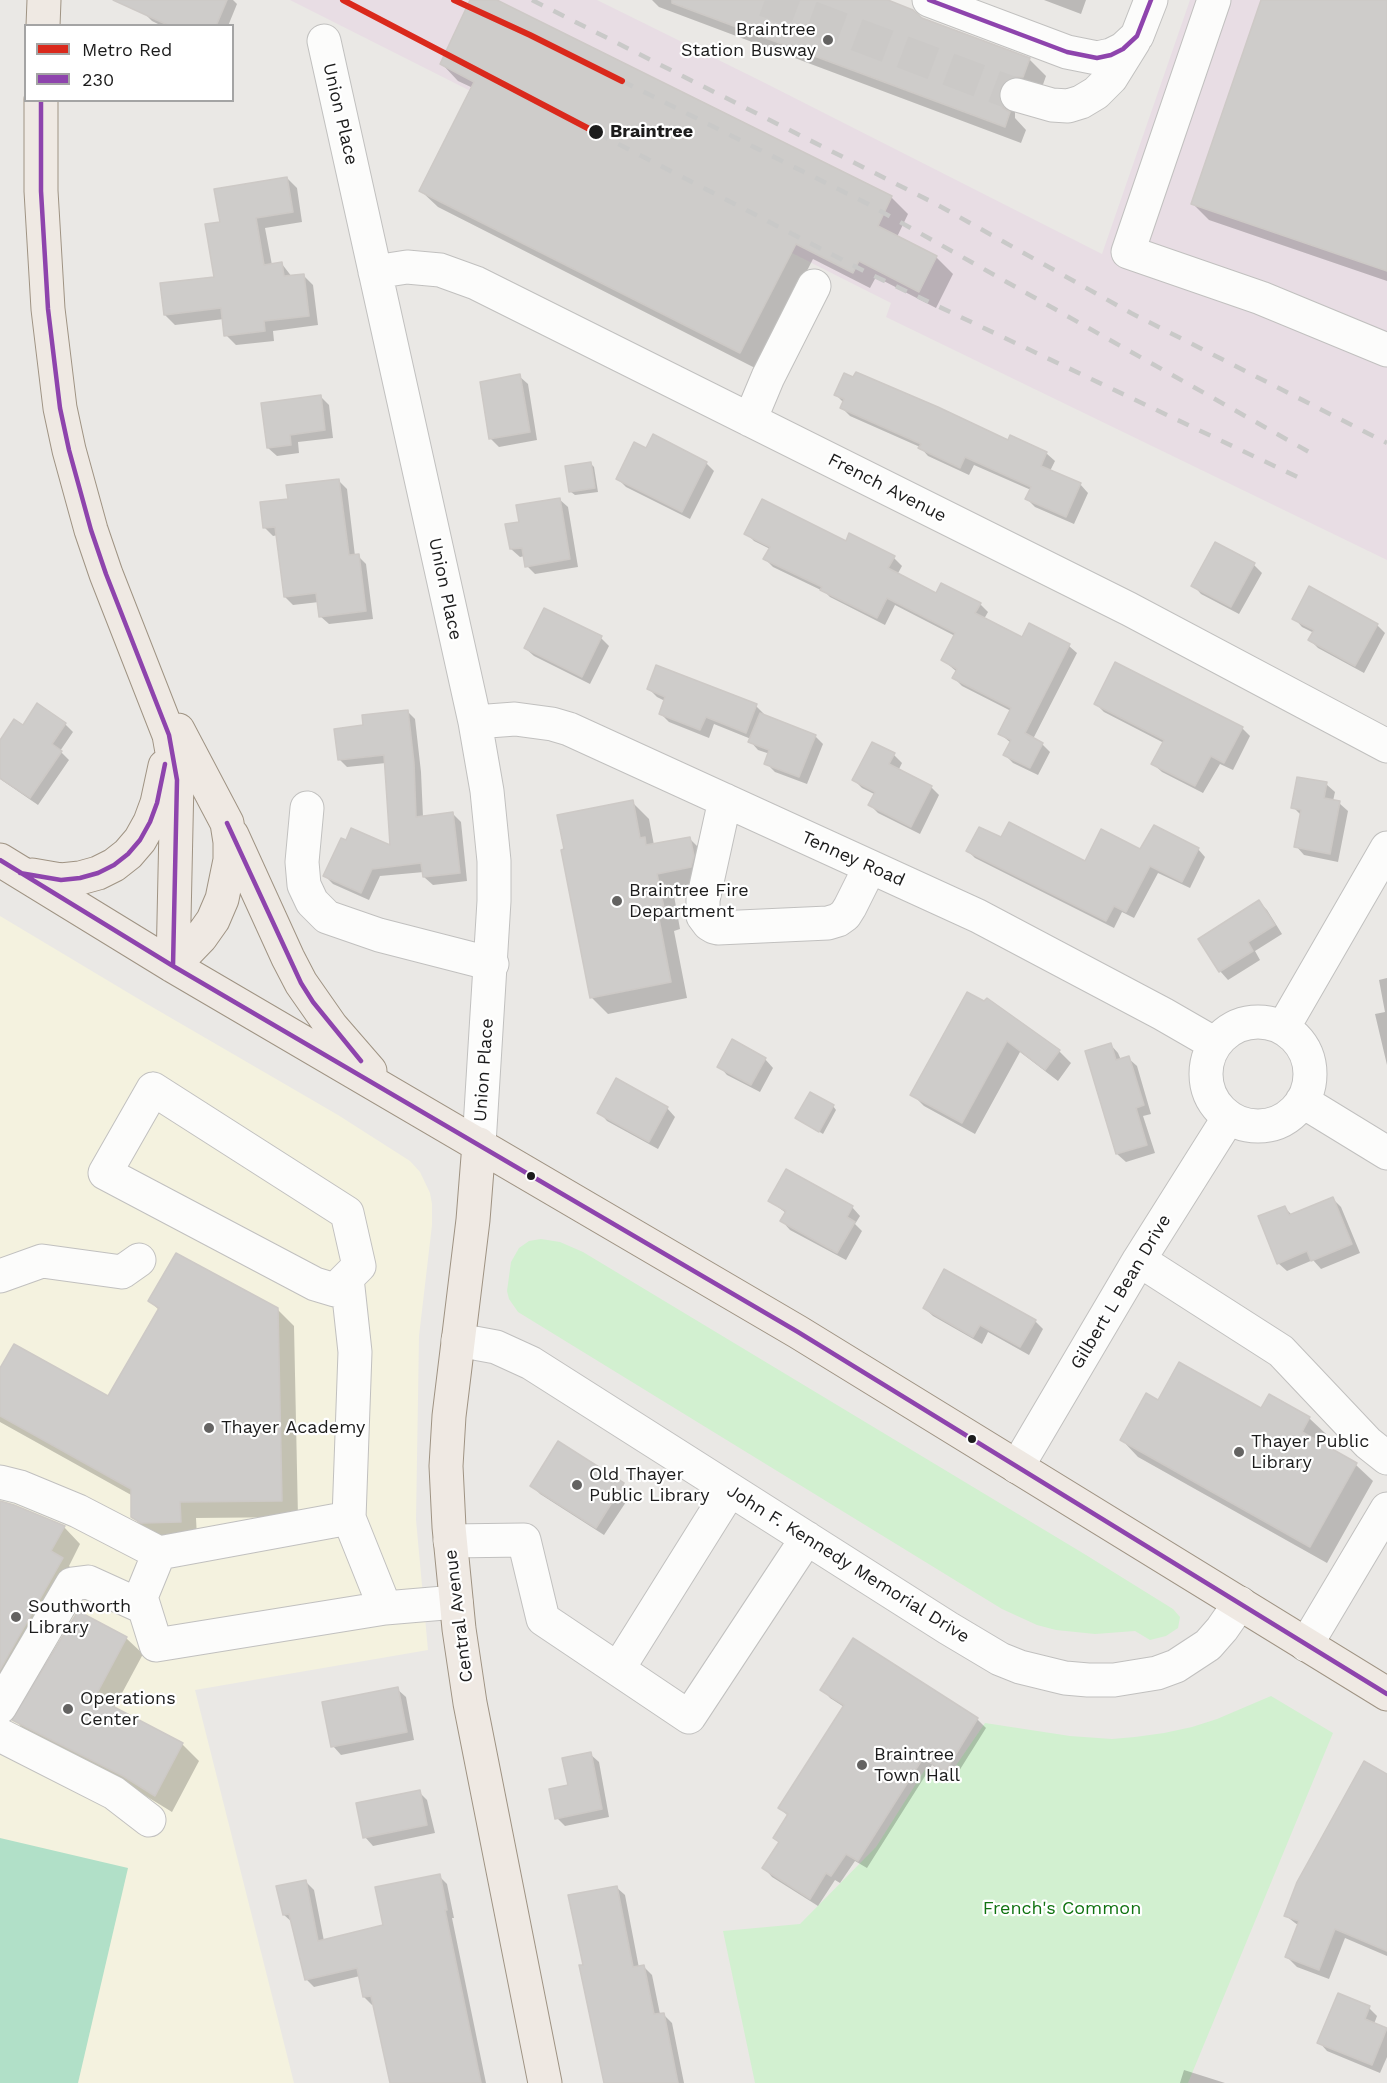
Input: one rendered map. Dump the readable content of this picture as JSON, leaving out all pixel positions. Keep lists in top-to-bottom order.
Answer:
{
  "streets": {
    "main road": ["Central Avenue"],
    "street": [
      "Union Place",
      "French Avenue",
      "Tenney Road",
      "Gilbert L Bean Drive",
      "John F. Kennedy Memorial Drive"
    ]
  },
  "crossings": [
    ["Union Place", "French Avenue"],
    ["Union Place", "Tenney Road"],
    ["Union Place", "Central Avenue"],
    ["Tenney Road", "Gilbert L Bean Drive"],
    ["John F. Kennedy Memorial Drive", "Central Avenue"]
  ],
  "parks": ["French's Common"],
  "places": [
    "Braintree Station Busway",
    "Braintree",
    "Braintree Fire Department",
    "Thayer Academy",
    "Thayer Public Library",
    "Old Thayer Public Library",
    "Southworth Library",
    "Operations Center",
    "Braintree Town Hall"
  ],
  "lines": ["metro line Red", "transit line 230"],
  "legend": ["Metro Red", "230"]
}
